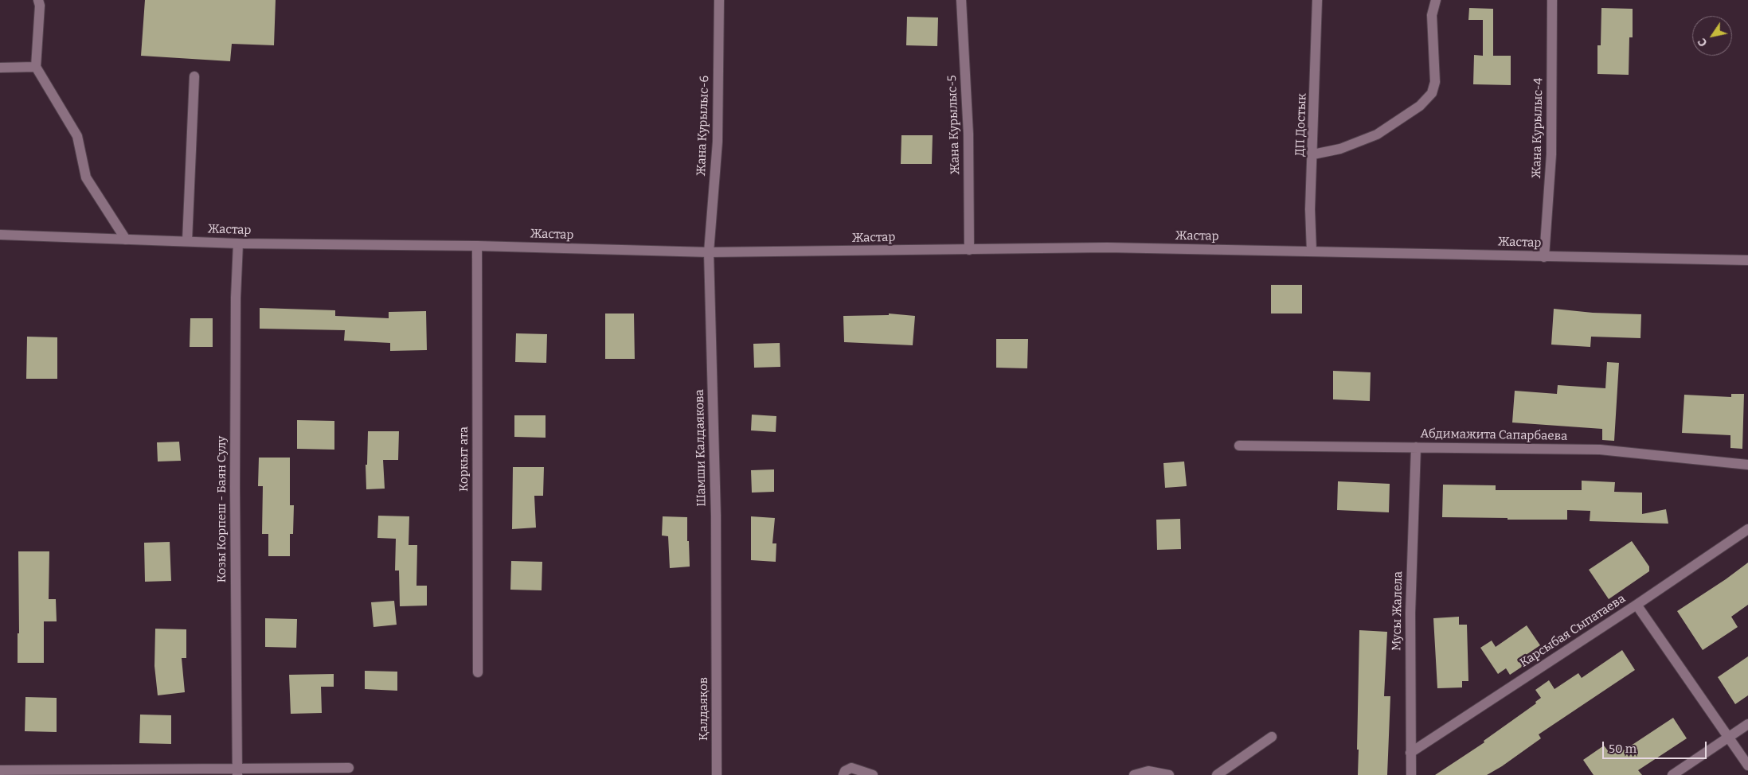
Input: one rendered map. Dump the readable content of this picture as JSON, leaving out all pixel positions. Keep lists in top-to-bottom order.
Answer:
{
  "streets": {
    "street": [
      "Жана Курылыс-5",
      "ДП Достык",
      "Жана Курылыс-6",
      "Жана Курылыс-4",
      "Жастар",
      "Абдимажита Сапарбаева",
      "Шамши Калдаякова",
      "Коркыт ата",
      "Козы Корпеш - Баян Сулу",
      "Мусы Жалела",
      "Карсыбая Сыпатаева",
      "Қалдаяқов"
    ]
  },
  "crossings": [
    ["Жана Курылыс-5", "Жастар"],
    ["ДП Достык", "Жастар"],
    ["Жана Курылыс-6", "Жастар"],
    ["Жана Курылыс-6", "Шамши Калдаякова"],
    ["Жана Курылыс-4", "Жастар"],
    ["Жастар", "Шамши Калдаякова"],
    ["Жастар", "Коркыт ата"],
    ["Жастар", "Козы Корпеш - Баян Сулу"],
    ["Абдимажита Сапарбаева", "Мусы Жалела"],
    ["Шамши Калдаякова", "Қалдаяқов"],
    ["Мусы Жалела", "Карсыбая Сыпатаева"]
  ],
  "scale_bar": "50 m",
  "north": "bottom left"
}
